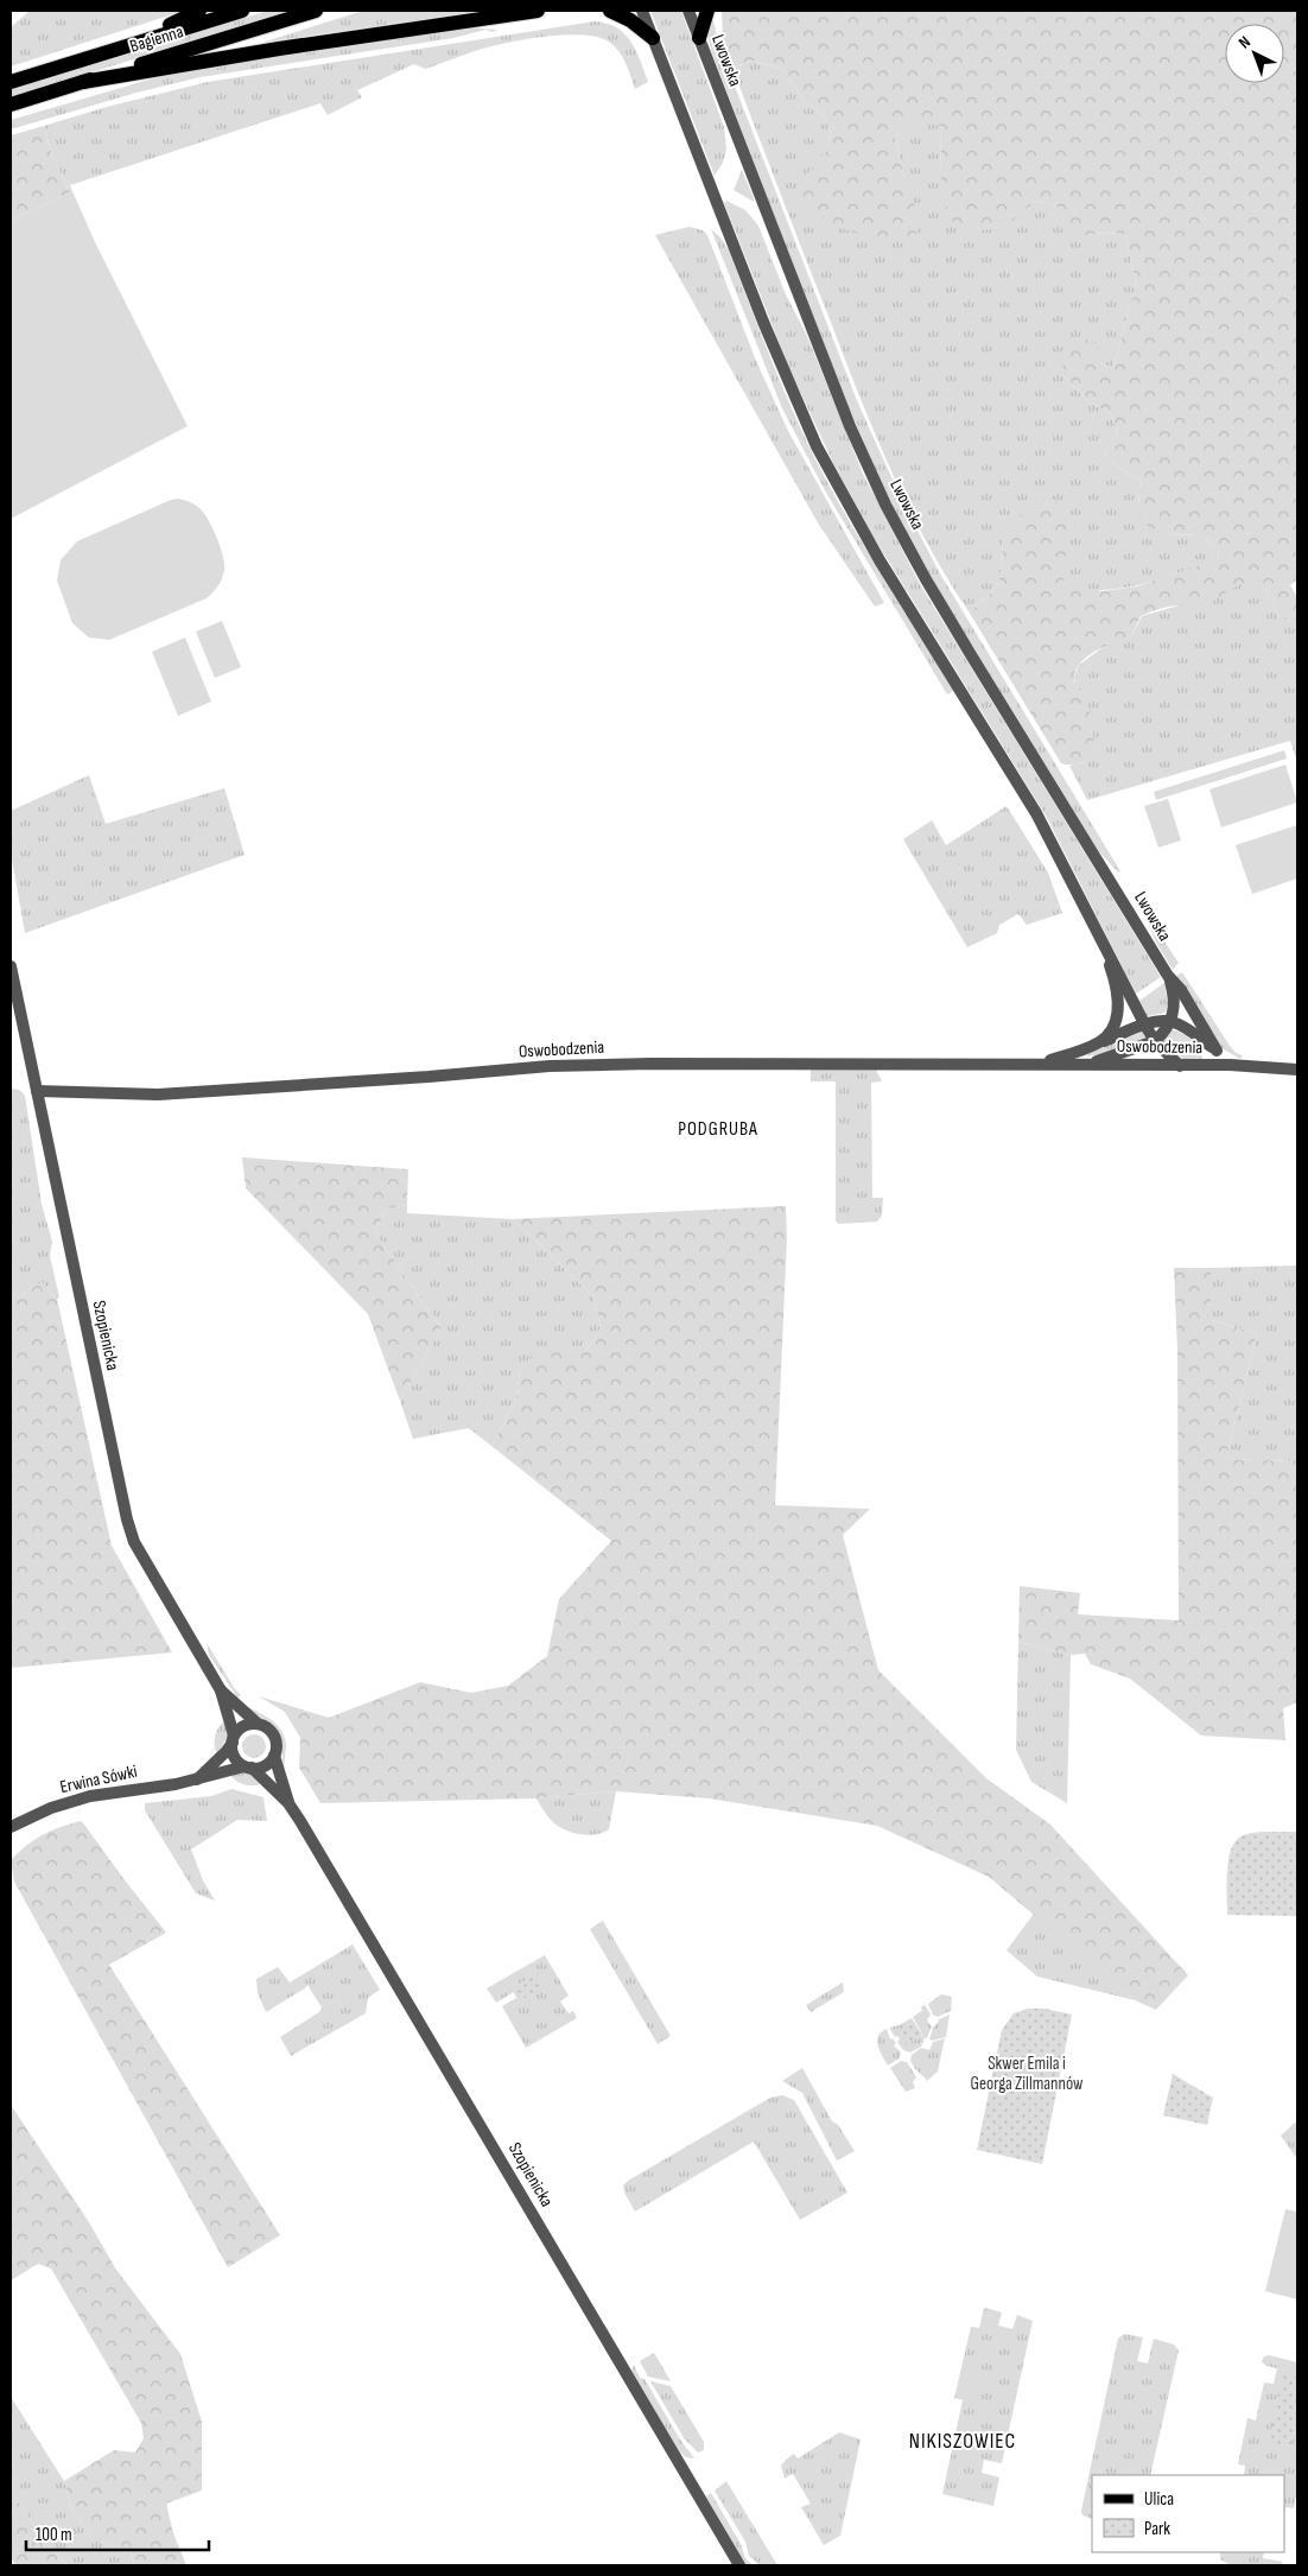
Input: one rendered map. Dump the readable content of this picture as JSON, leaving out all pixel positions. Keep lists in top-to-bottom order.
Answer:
{
  "streets": {
    "main road": ["Bagienna"],
    "street": [
      "Lwowska",
      "Oswobodzenia",
      "Szopienicka",
      "Erwina Sówki"
    ]
  },
  "crossings": [
    ["Lwowska", "Oswobodzenia"],
    ["Oswobodzenia", "Szopienicka"],
    ["Szopienicka", "Erwina Sówki"]
  ],
  "districts": ["PODGRUBA", "NIKISZOWIEC"],
  "parks": ["Skwer Emila i Georga Zillmannów"],
  "legend": ["Ulica", "Park"],
  "scale_bar": "100 m",
  "north": "top left"
}
